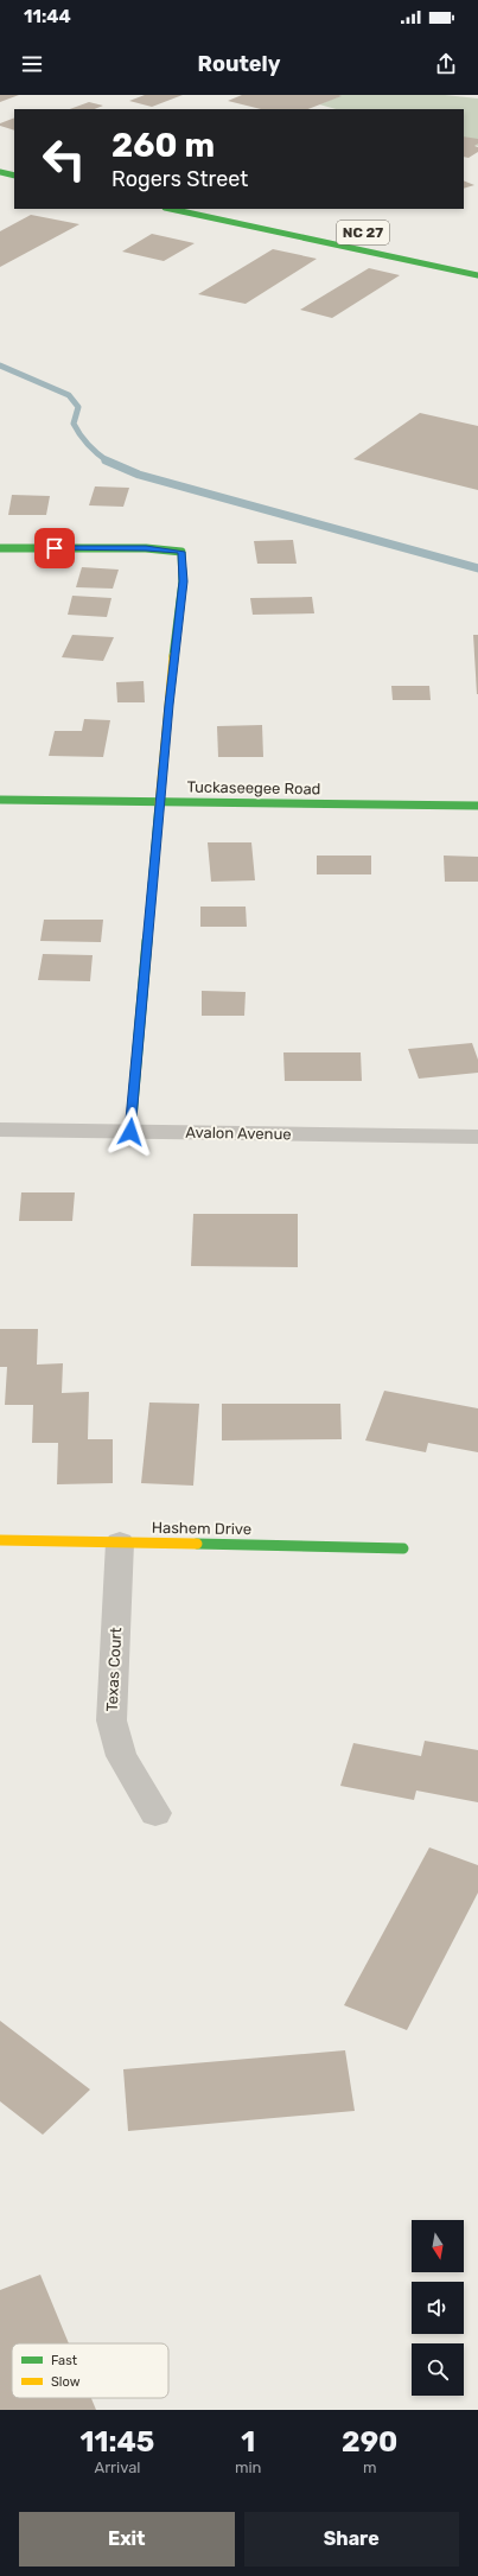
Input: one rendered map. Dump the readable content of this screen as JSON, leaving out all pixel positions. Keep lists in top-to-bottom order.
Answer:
{
  "streets": {
    "street": [
      "NC 27",
      "Tuckaseegee Road",
      "Avalon Avenue",
      "Hashem Drive",
      "Texas Court"
    ]
  },
  "crossings": [
    ["Hashem Drive", "Texas Court"]
  ],
  "legend": ["Fast", "Slow"],
  "north": "bottom",
  "page": {
    "status": "11:44",
    "header": "Routely",
    "turn": ["260 m", "Rogers Street"],
    "eta": [
      "11:45",
      "Arrival",
      "1",
      "min",
      "290",
      "m"
    ],
    "buttons": ["Exit", "Share"]
  }
}
